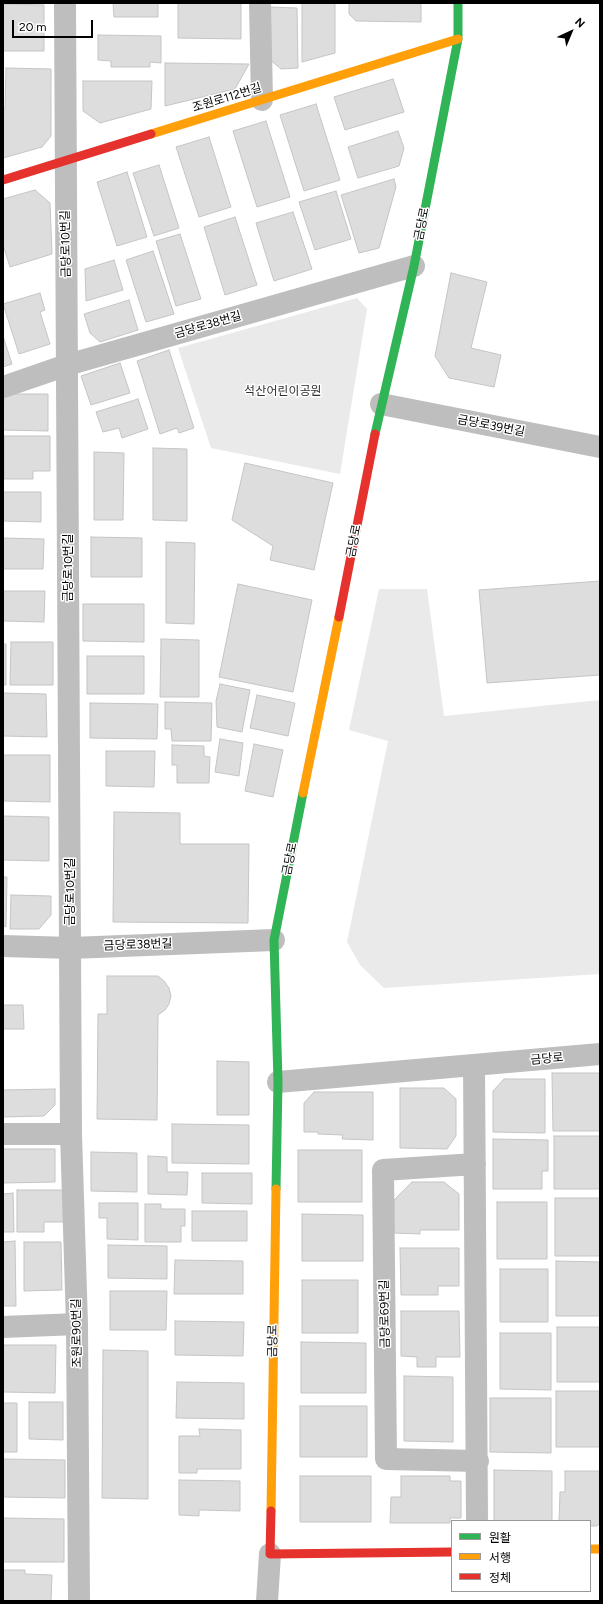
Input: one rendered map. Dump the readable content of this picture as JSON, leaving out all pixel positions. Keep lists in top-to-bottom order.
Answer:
{
  "streets": {
    "street": [
      "조원로112번길",
      "금당로",
      "금당로10번길",
      "금당로38번길",
      "금당로39번길",
      "금당로69번길",
      "조원로90번길"
    ]
  },
  "crossings": [
    ["조원로112번길", "금당로"],
    ["조원로112번길", "금당로10번길"],
    ["금당로", "금당로38번길"],
    ["금당로", "금당로39번길"],
    ["금당로10번길", "금당로38번길"],
    ["금당로10번길", "조원로90번길"]
  ],
  "parks": ["석산어린이공원"],
  "legend": ["원활", "서행", "정체"],
  "scale_bar": "20 m",
  "north": "top right"
}
